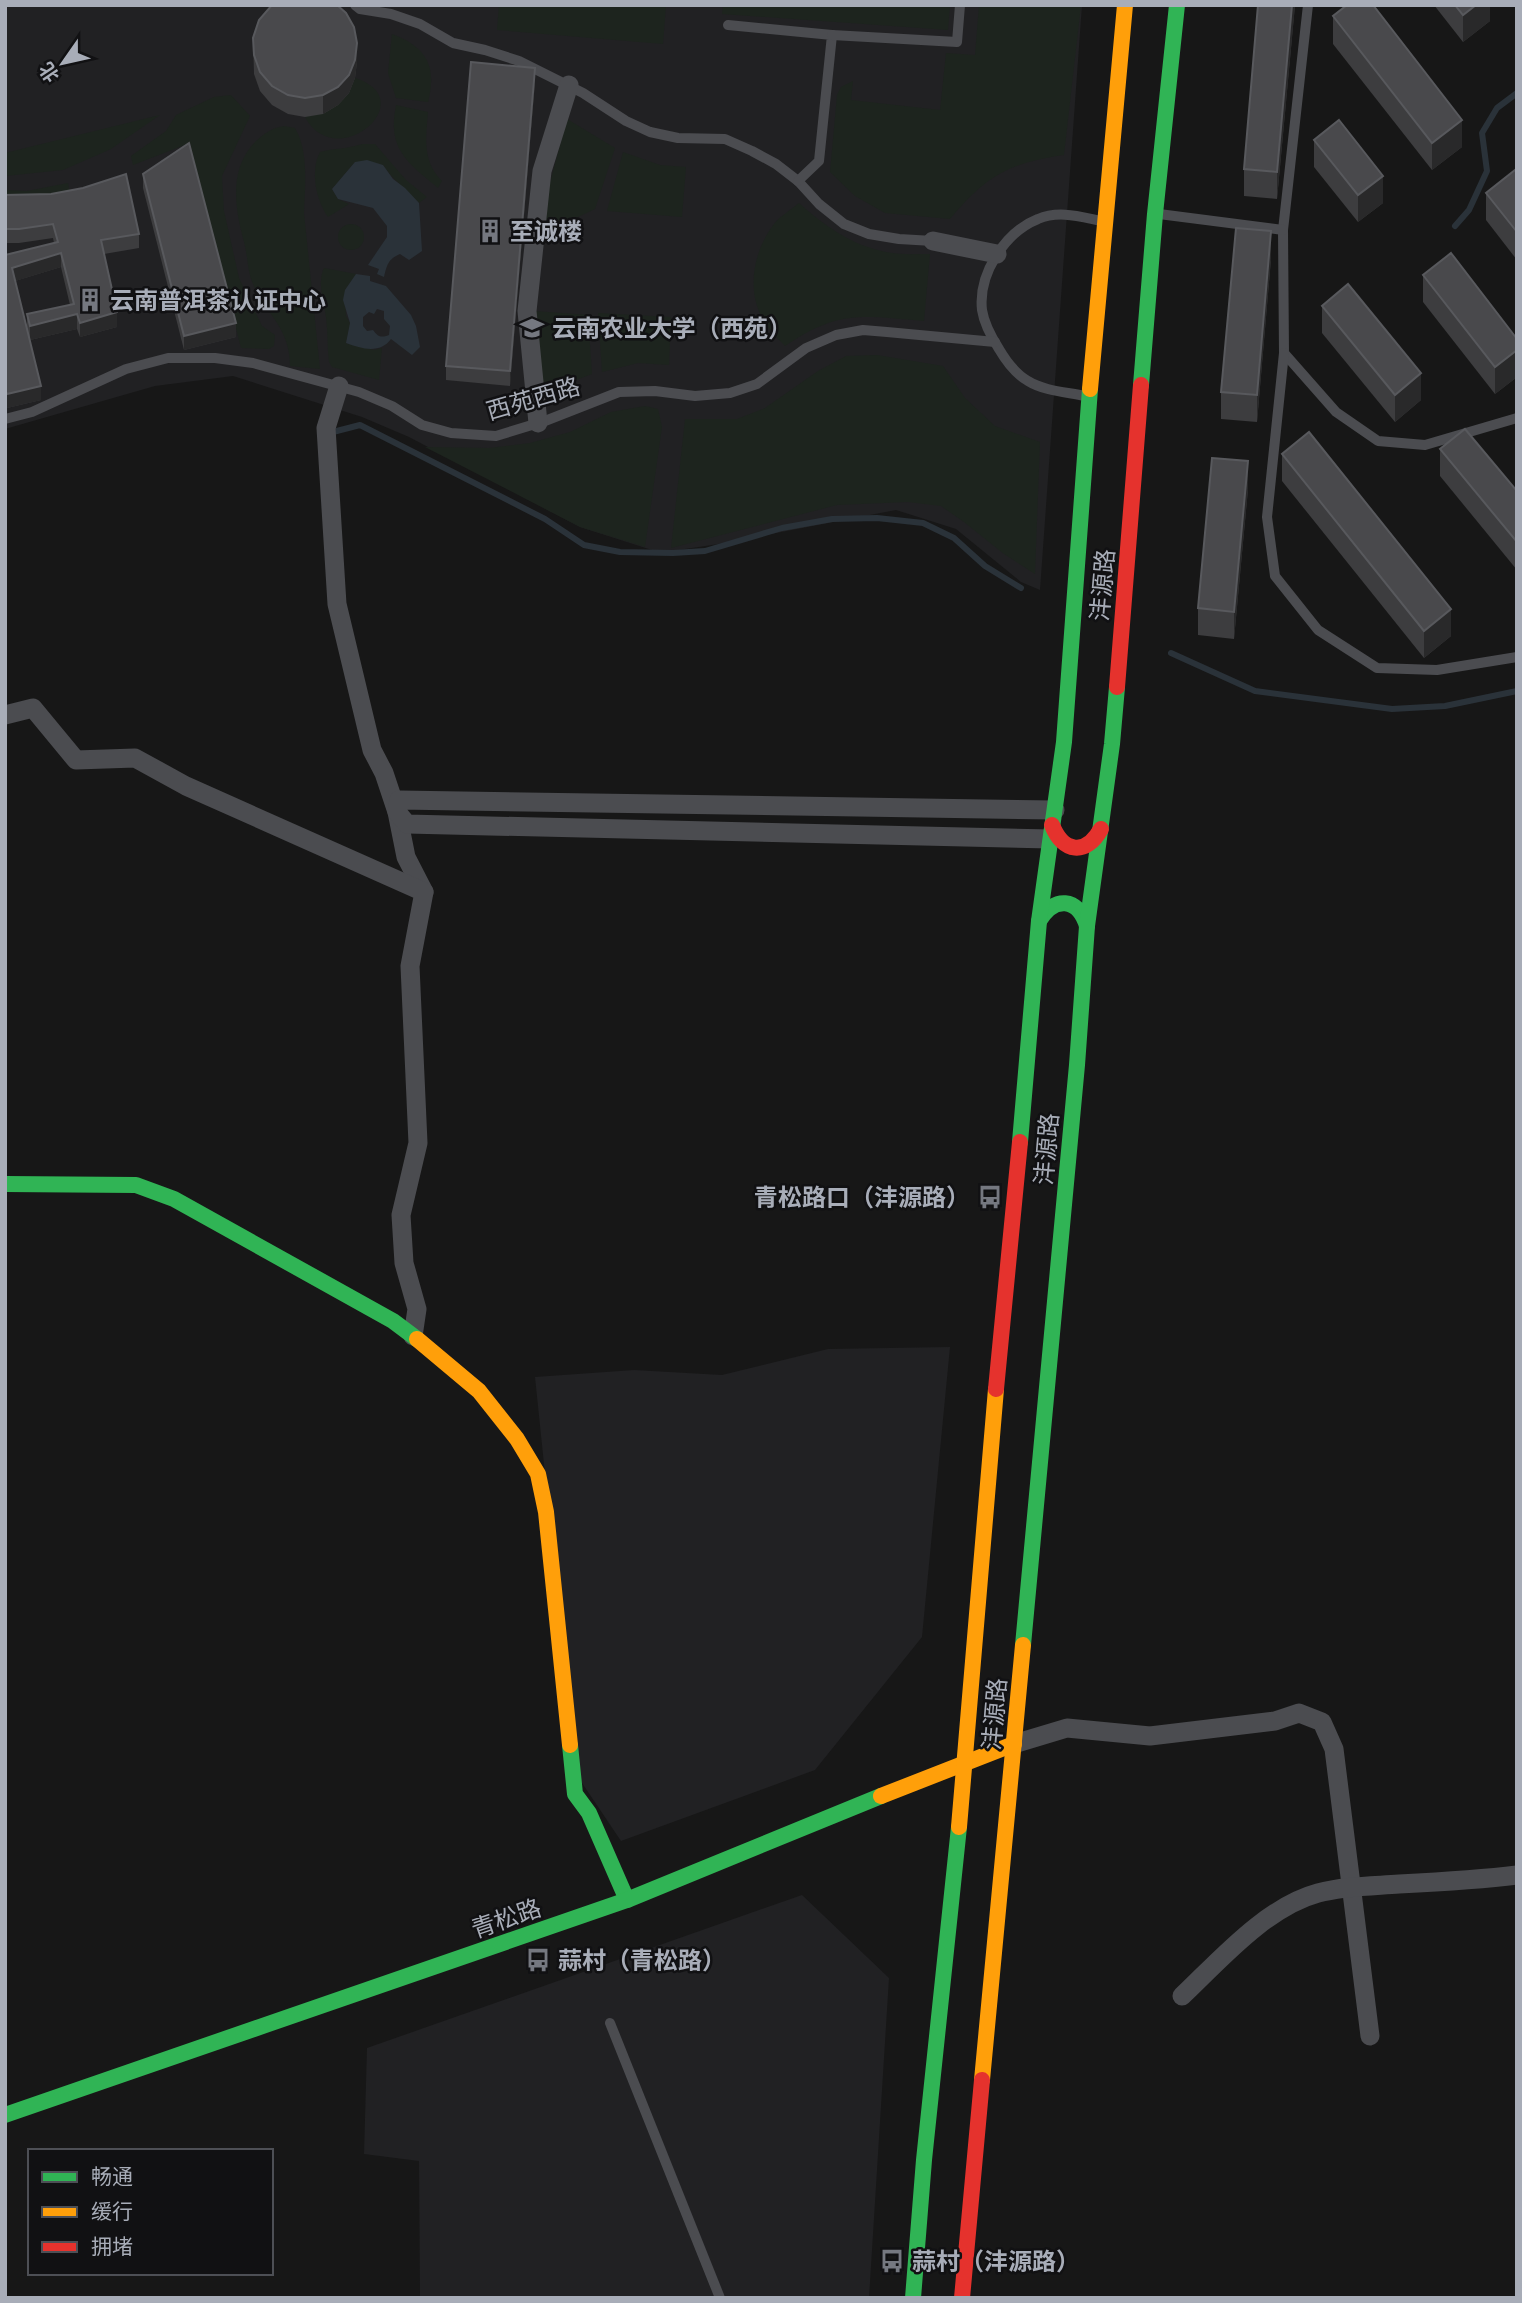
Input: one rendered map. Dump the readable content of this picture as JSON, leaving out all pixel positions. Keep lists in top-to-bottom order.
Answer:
{
  "streets": {
    "main road": ["沣源路", "青松路"],
    "lane": ["西苑西路"]
  },
  "crossings": [
    ["沣源路", "青松路"]
  ],
  "places": {
    "building": ["至诚楼", "云南普洱茶认证中心"],
    "school or university": ["云南农业大学（西苑）"],
    "bus stop": ["青松路口（沣源路）", "蒜村（青松路）", "蒜村（沣源路）"]
  },
  "legend": ["畅通", "缓行", "拥堵"],
  "north": "bottom left"
}
